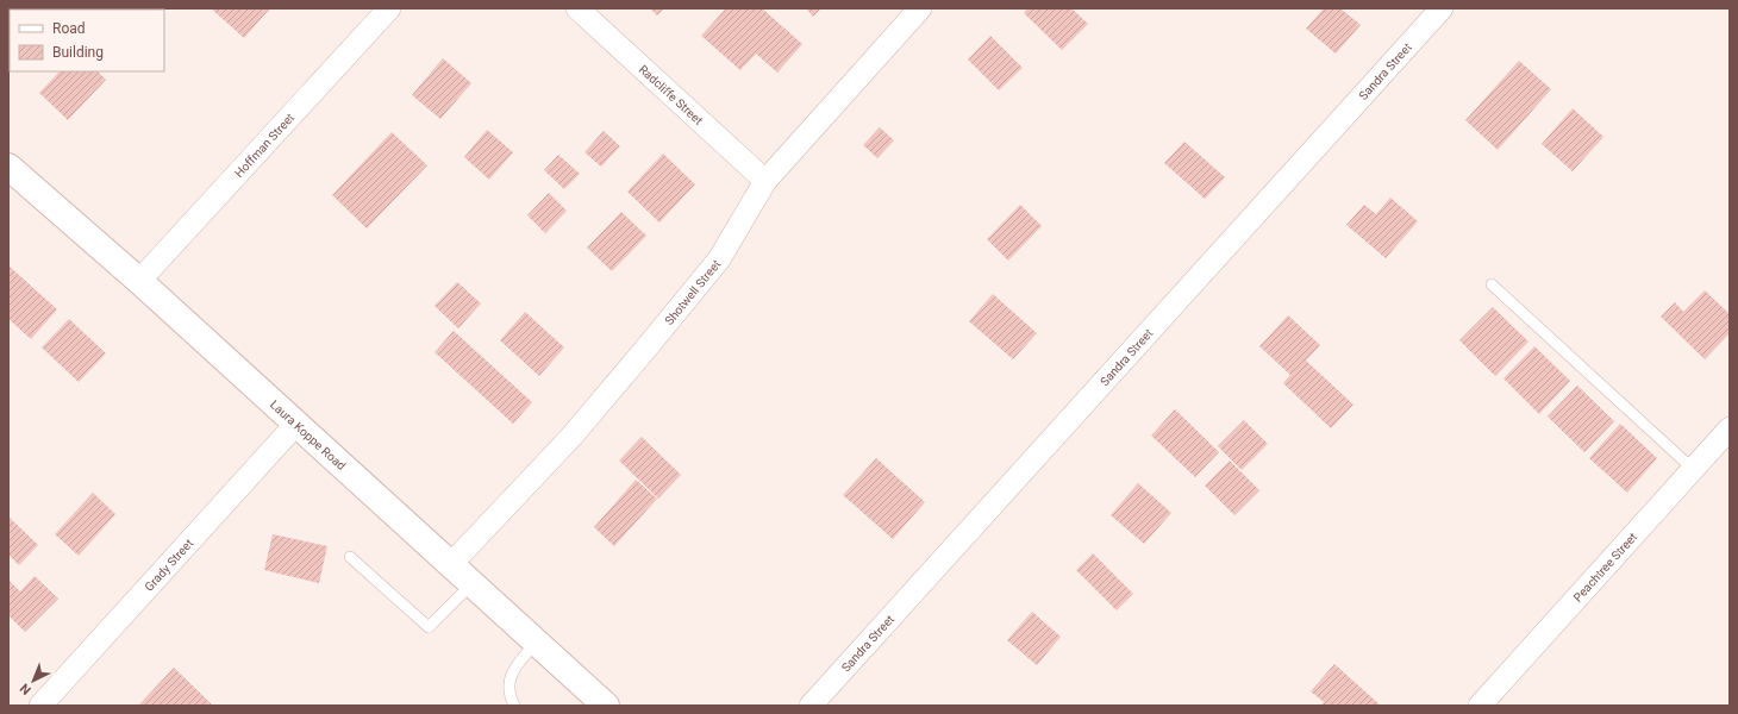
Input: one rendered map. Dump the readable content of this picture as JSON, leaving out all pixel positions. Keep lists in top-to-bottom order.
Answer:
{
  "streets": {
    "street": [
      "Sandra Street",
      "Radcliffe Street",
      "Hoffman Street",
      "Shotwell Street",
      "Laura Koppe Road",
      "Grady Street",
      "Peachtree Street"
    ]
  },
  "crossings": [
    ["Radcliffe Street", "Shotwell Street"],
    ["Hoffman Street", "Laura Koppe Road"],
    ["Shotwell Street", "Laura Koppe Road"],
    ["Laura Koppe Road", "Grady Street"]
  ],
  "legend": ["Road", "Building"],
  "north": "bottom left"
}
